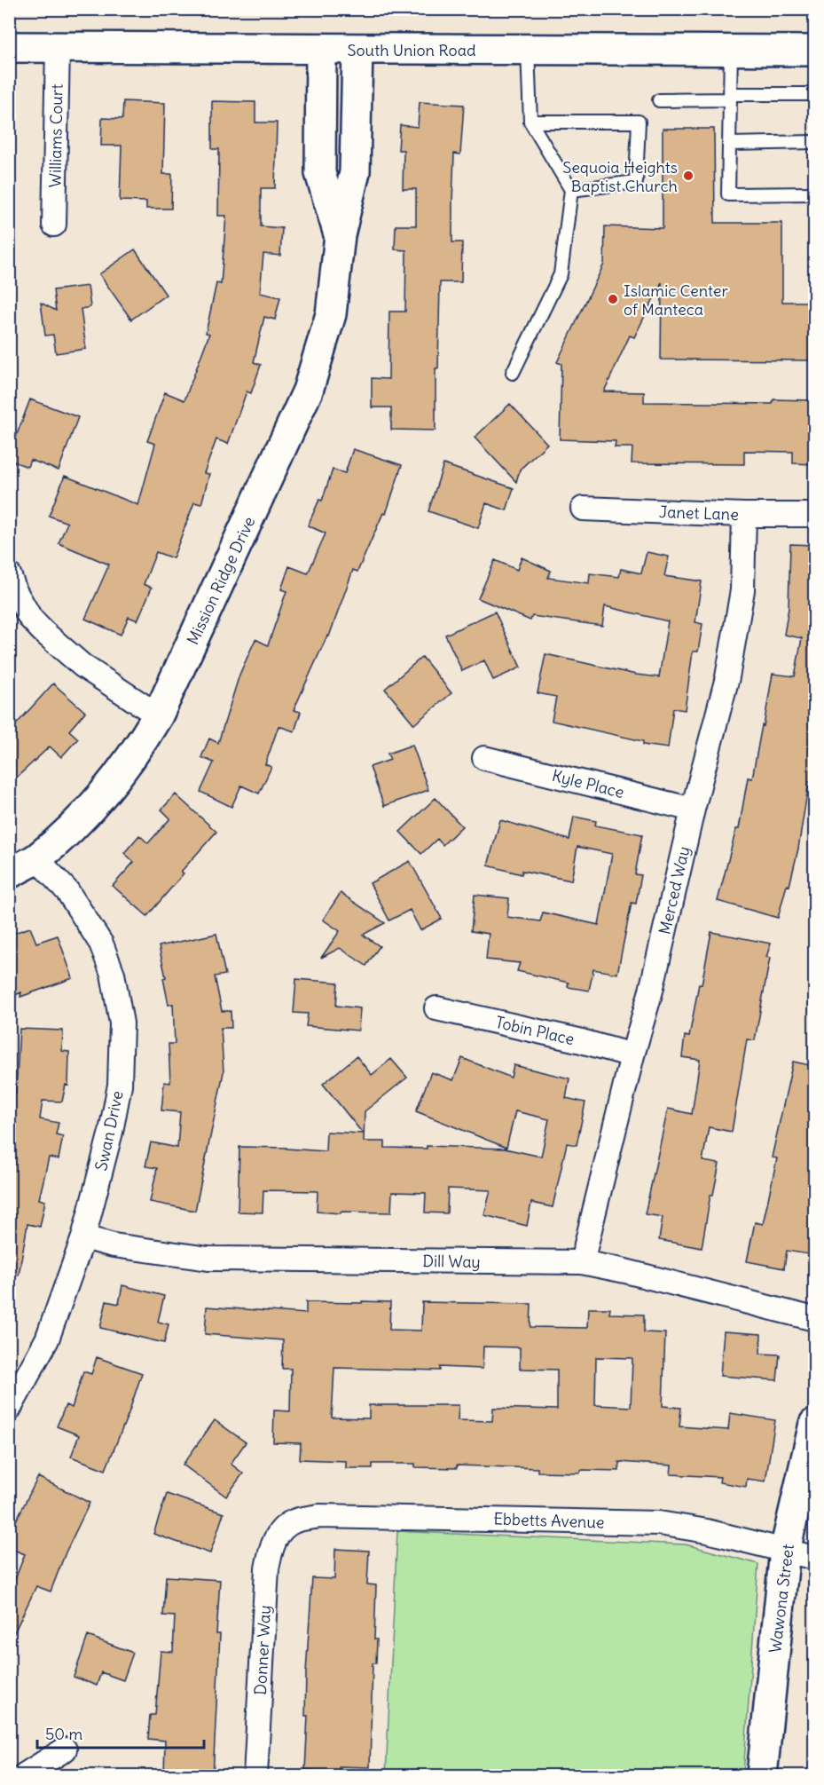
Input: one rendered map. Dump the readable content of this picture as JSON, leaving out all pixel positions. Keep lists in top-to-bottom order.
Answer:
{
  "streets": {
    "street": [
      "South Union Road",
      "Williams Court",
      "Janet Lane",
      "Mission Ridge Drive",
      "Kyle Place",
      "Merced Way",
      "Tobin Place",
      "Swan Drive",
      "Dill Way",
      "Ebbetts Avenue",
      "Wawona Street",
      "Donner Way"
    ]
  },
  "crossings": [
    ["South Union Road", "Williams Court"],
    ["South Union Road", "Mission Ridge Drive"],
    ["Janet Lane", "Merced Way"],
    ["Mission Ridge Drive", "Swan Drive"],
    ["Kyle Place", "Merced Way"],
    ["Merced Way", "Tobin Place"],
    ["Merced Way", "Dill Way"],
    ["Swan Drive", "Dill Way"],
    ["Ebbetts Avenue", "Wawona Street"],
    ["Ebbetts Avenue", "Donner Way"]
  ],
  "places": ["Sequoia Heights Baptist Church", "Islamic Center of Manteca"],
  "scale_bar": "50 m"
}
